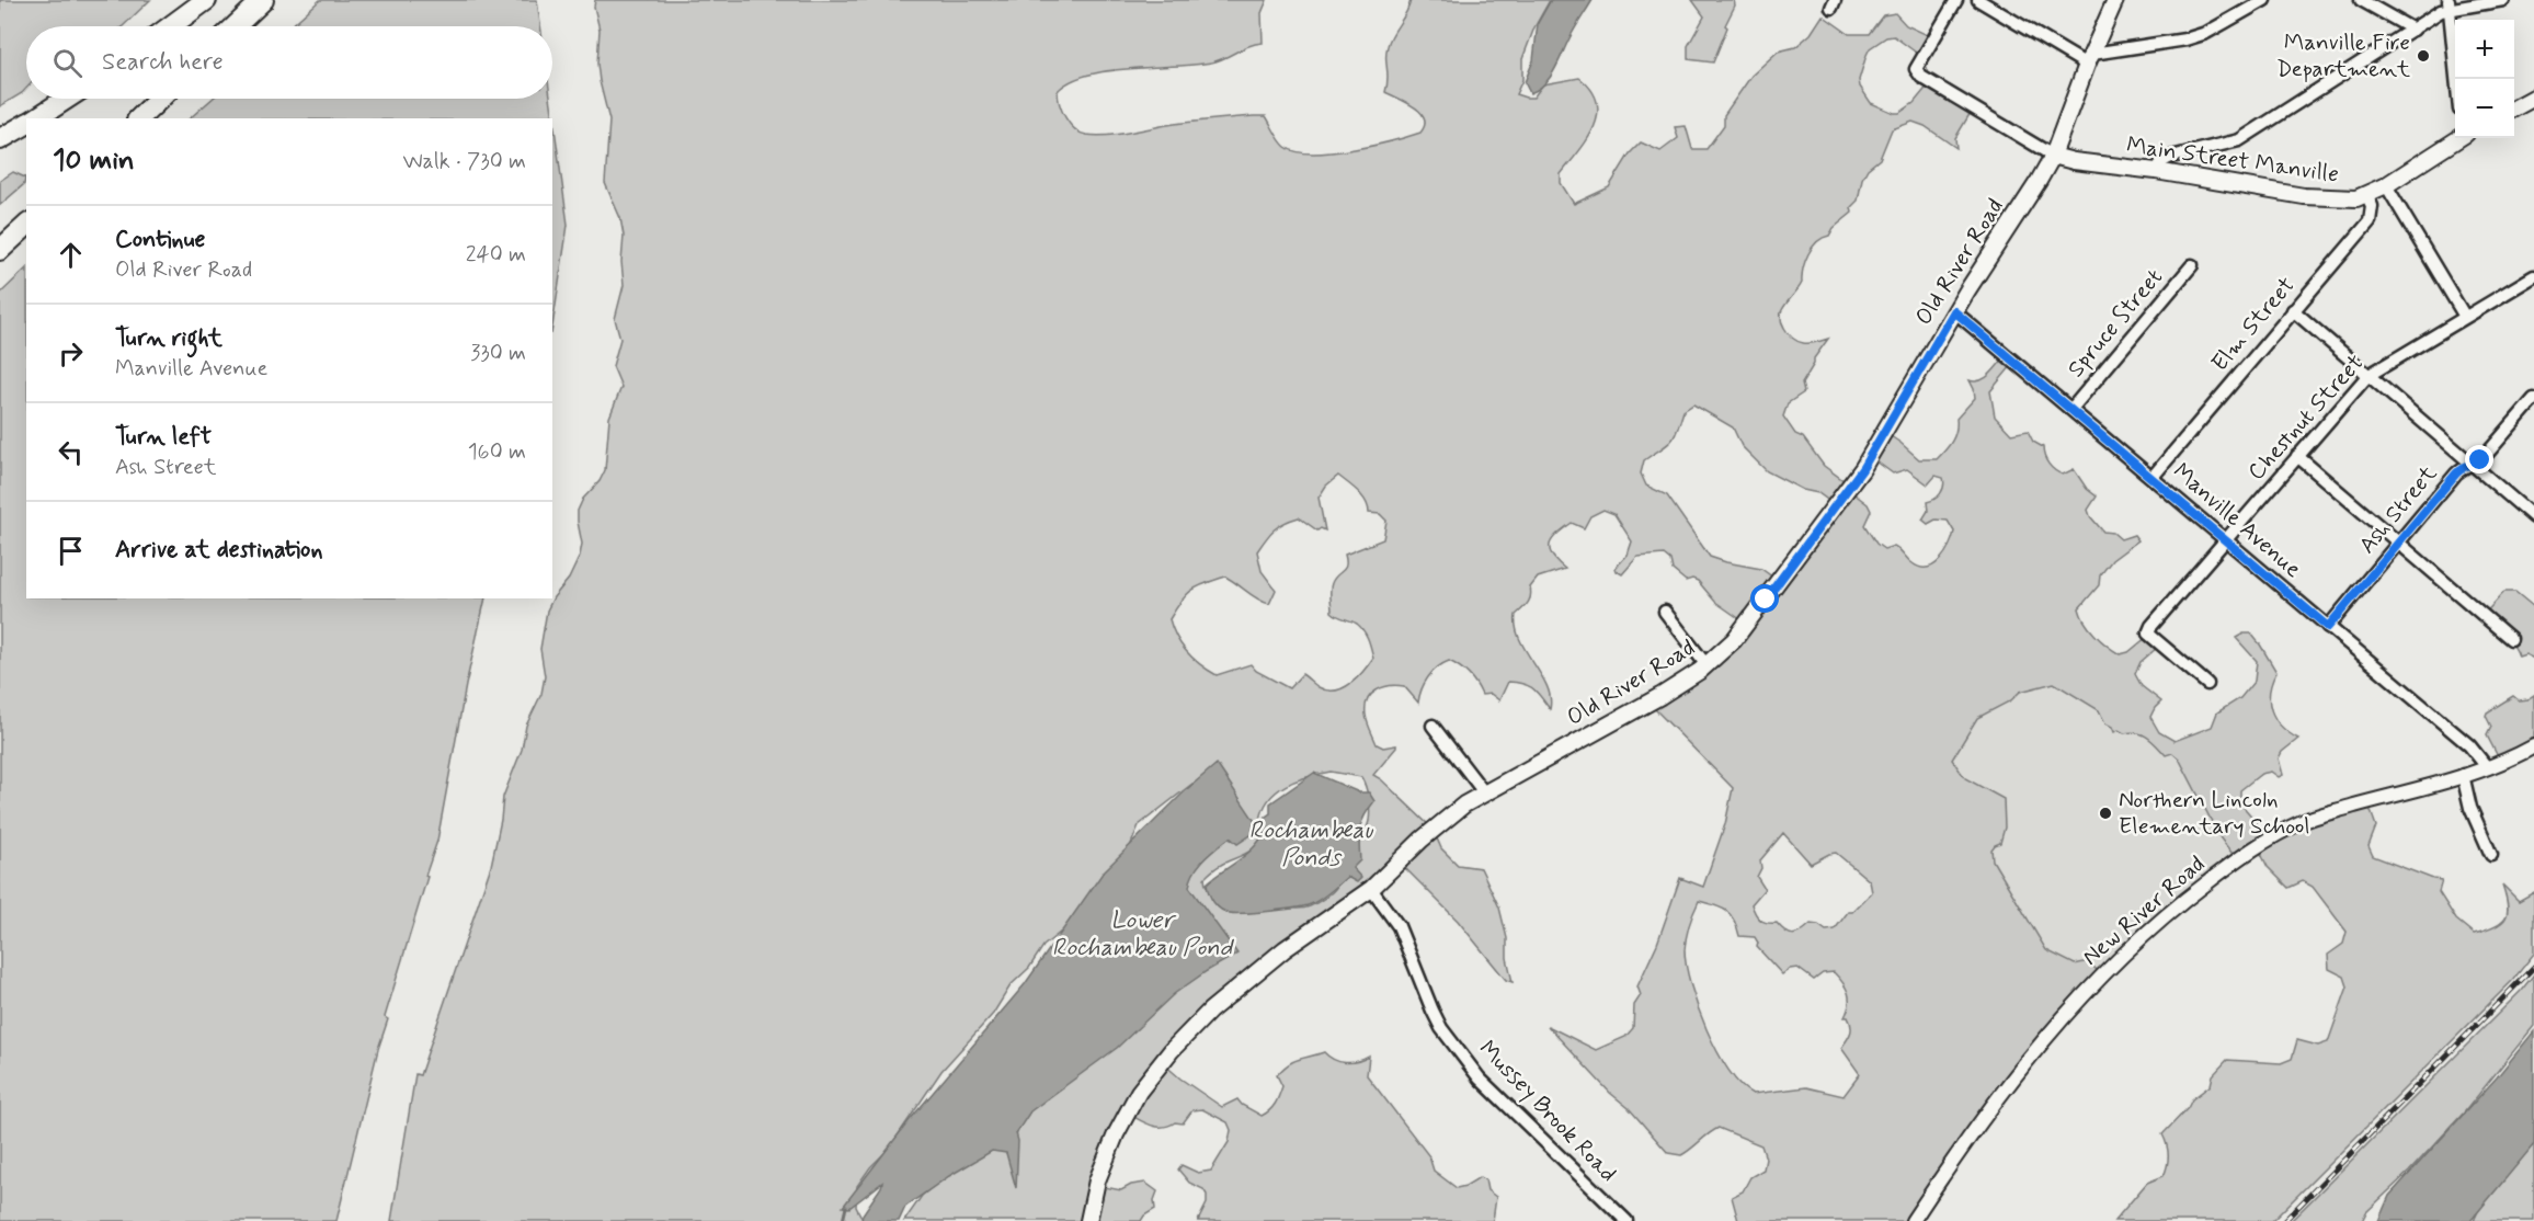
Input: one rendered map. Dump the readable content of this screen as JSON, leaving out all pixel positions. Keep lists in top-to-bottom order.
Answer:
{
  "streets": {
    "main road": ["Main Street Manville", "Old River Road"],
    "street": [
      "Spruce Street",
      "Elm Street",
      "Chestnut Street",
      "Ash Street",
      "Manville Avenue",
      "New River Road",
      "Mussey Brook Road"
    ]
  },
  "crossings": [
    ["Main Street Manville", "Old River Road"],
    ["Main Street Manville", "Elm Street"],
    ["Old River Road", "Manville Avenue"],
    ["Old River Road", "Mussey Brook Road"],
    ["Spruce Street", "Manville Avenue"],
    ["Elm Street", "Manville Avenue"],
    ["Chestnut Street", "Manville Avenue"],
    ["Ash Street", "Manville Avenue"],
    ["Manville Avenue", "New River Road"]
  ],
  "water": ["Rochambeau Ponds", "Lower Rochambeau Pond"],
  "places": ["Manville Fire Department", "Northern Lincoln Elementary School"],
  "page": {
    "map_buttons": ["+", "−"],
    "search": "Search here",
    "heading": ["10 min", "Walk · 730 m"],
    "list": [
      ["Continue", "Old River Road", "240 m"],
      ["Turn right", "Manville Avenue", "330 m"],
      ["Turn left", "Ash Street", "160 m"],
      "Arrive at destination"
    ]
  }
}
